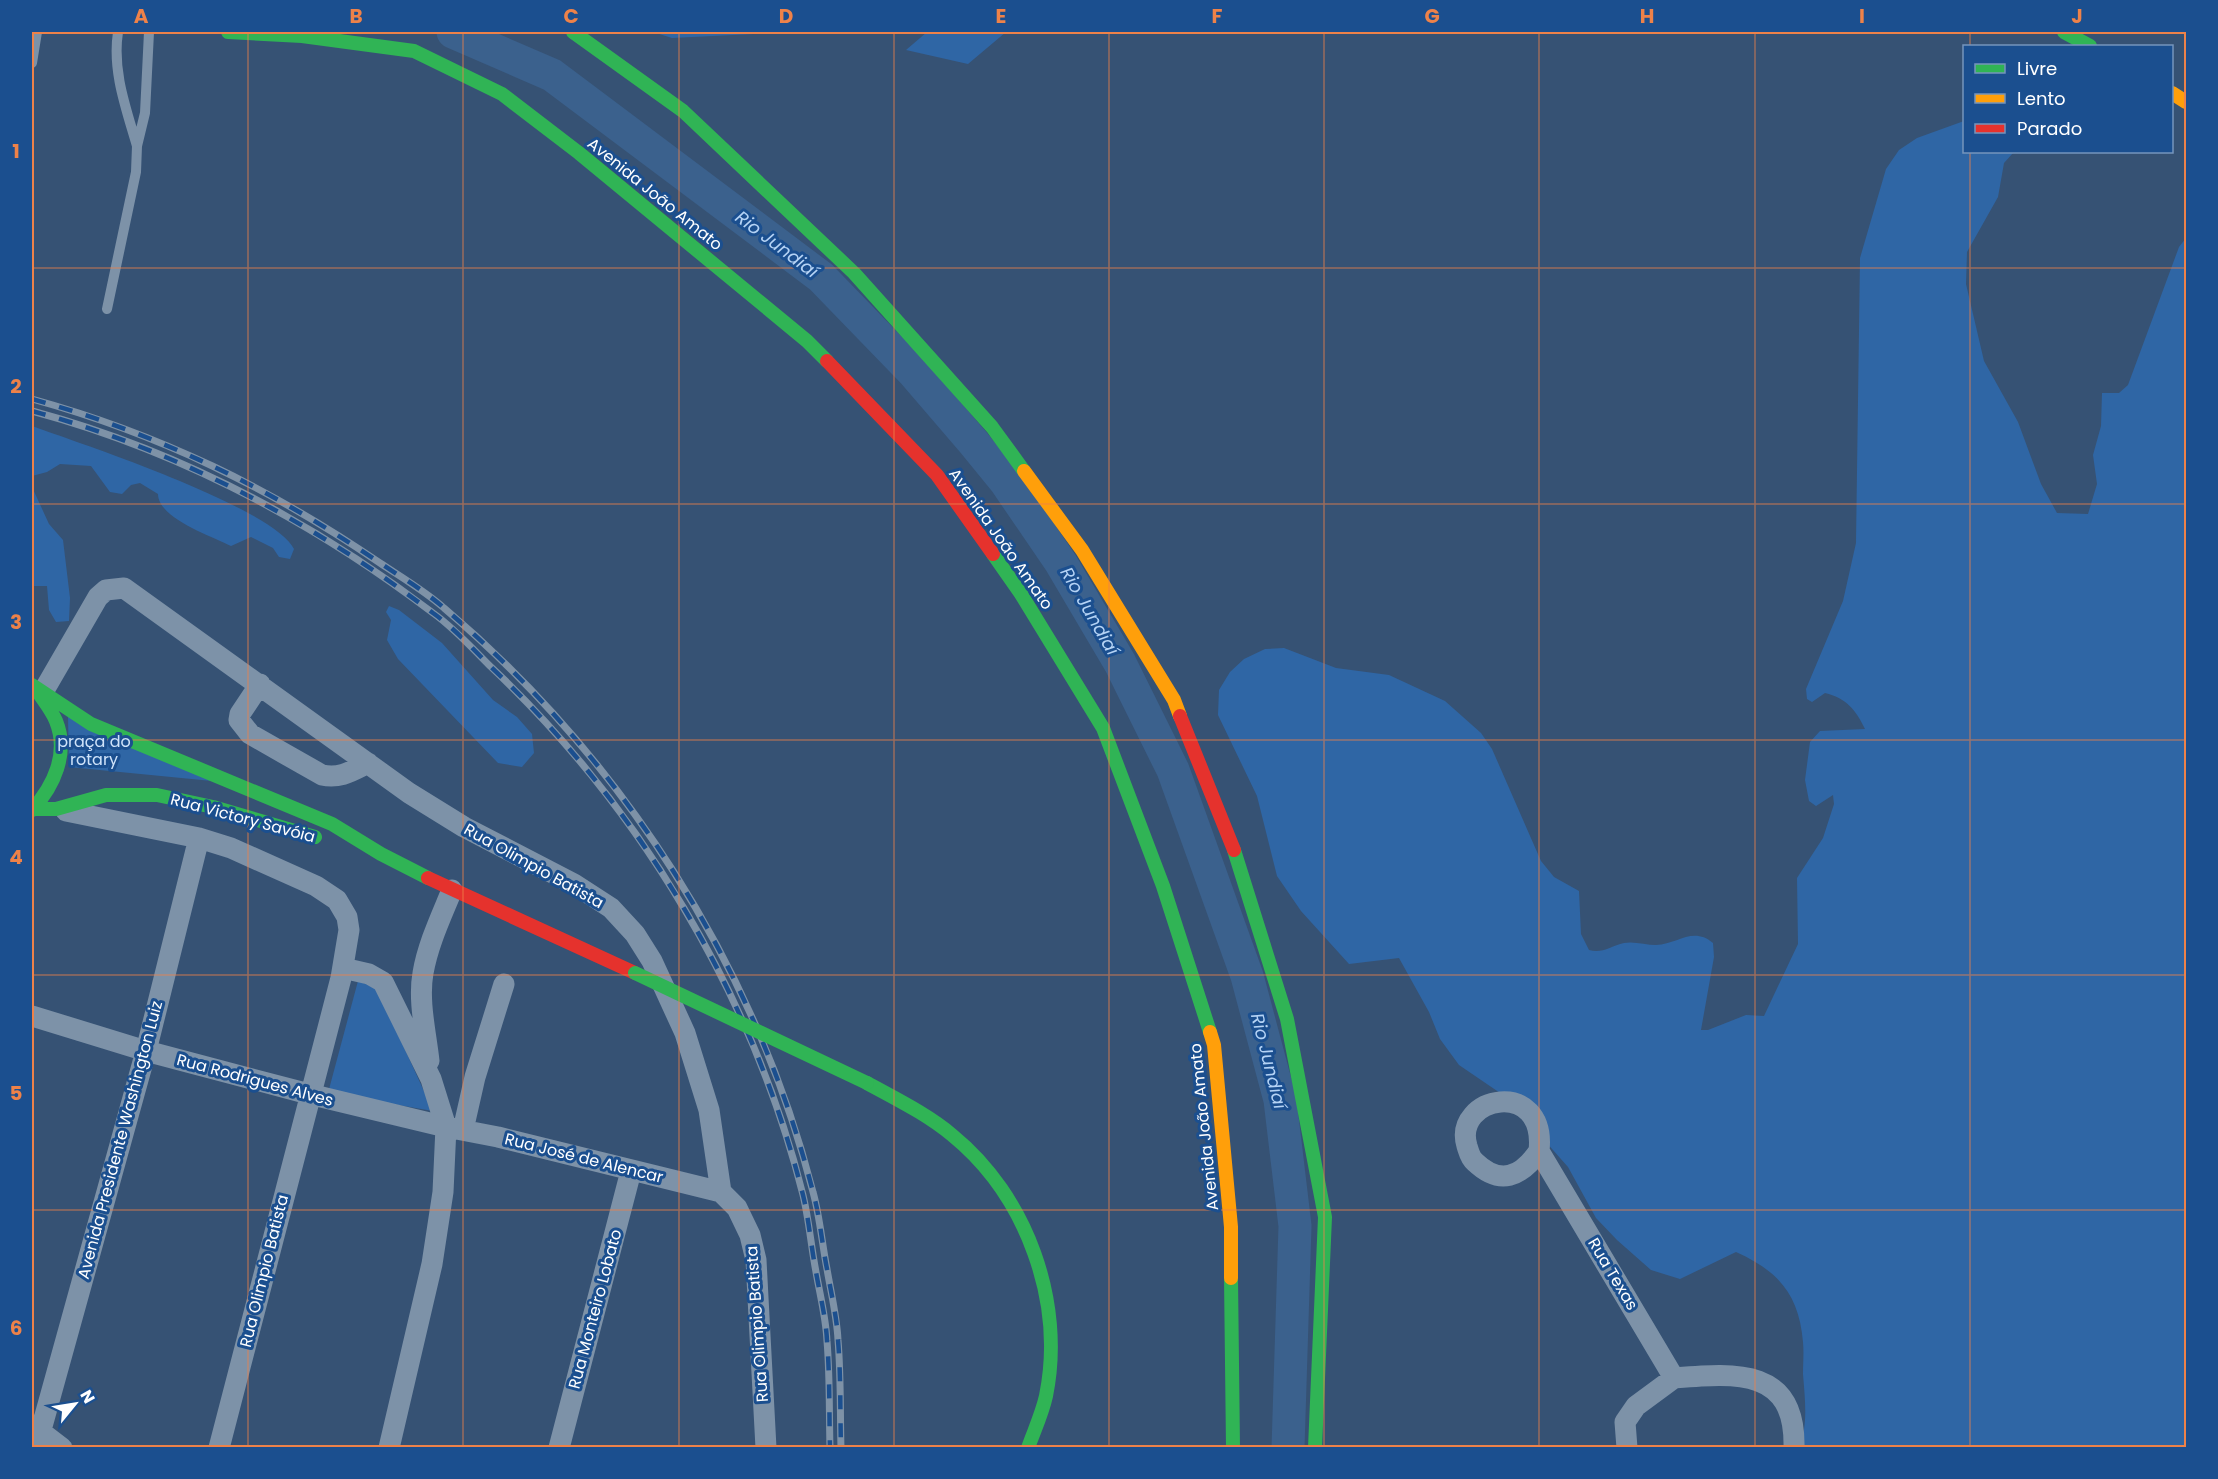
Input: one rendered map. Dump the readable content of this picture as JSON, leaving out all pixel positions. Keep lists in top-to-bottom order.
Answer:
{
  "streets": {
    "main road": ["Avenida João Amato", "Rua Victory Savóia"],
    "street": [
      "Rua Olimpio Batista",
      "Rua Rodrigues Alves",
      "Avenida Presidente Washington Luiz",
      "Rua José de Alencar",
      "Rua Texas",
      "Rua Monteiro Lobato"
    ]
  },
  "crossings": [
    ["Rua Olimpio Batista", "Rua Rodrigues Alves"],
    ["Rua Olimpio Batista", "Rua José de Alencar"],
    ["Rua Rodrigues Alves", "Avenida Presidente Washington Luiz"],
    ["Rua Rodrigues Alves", "Rua José de Alencar"],
    ["Rua José de Alencar", "Rua Monteiro Lobato"]
  ],
  "water": ["Rio Jundiaí"],
  "parks": ["praça do rotary"],
  "legend": ["Livre", "Lento", "Parado"],
  "north": "top right",
  "grid": {
    "columns": [
      "A",
      "B",
      "C",
      "D",
      "E",
      "F",
      "G",
      "H",
      "I",
      "J"
    ],
    "rows": [
      "1",
      "2",
      "3",
      "4",
      "5",
      "6"
    ]
  }
}
